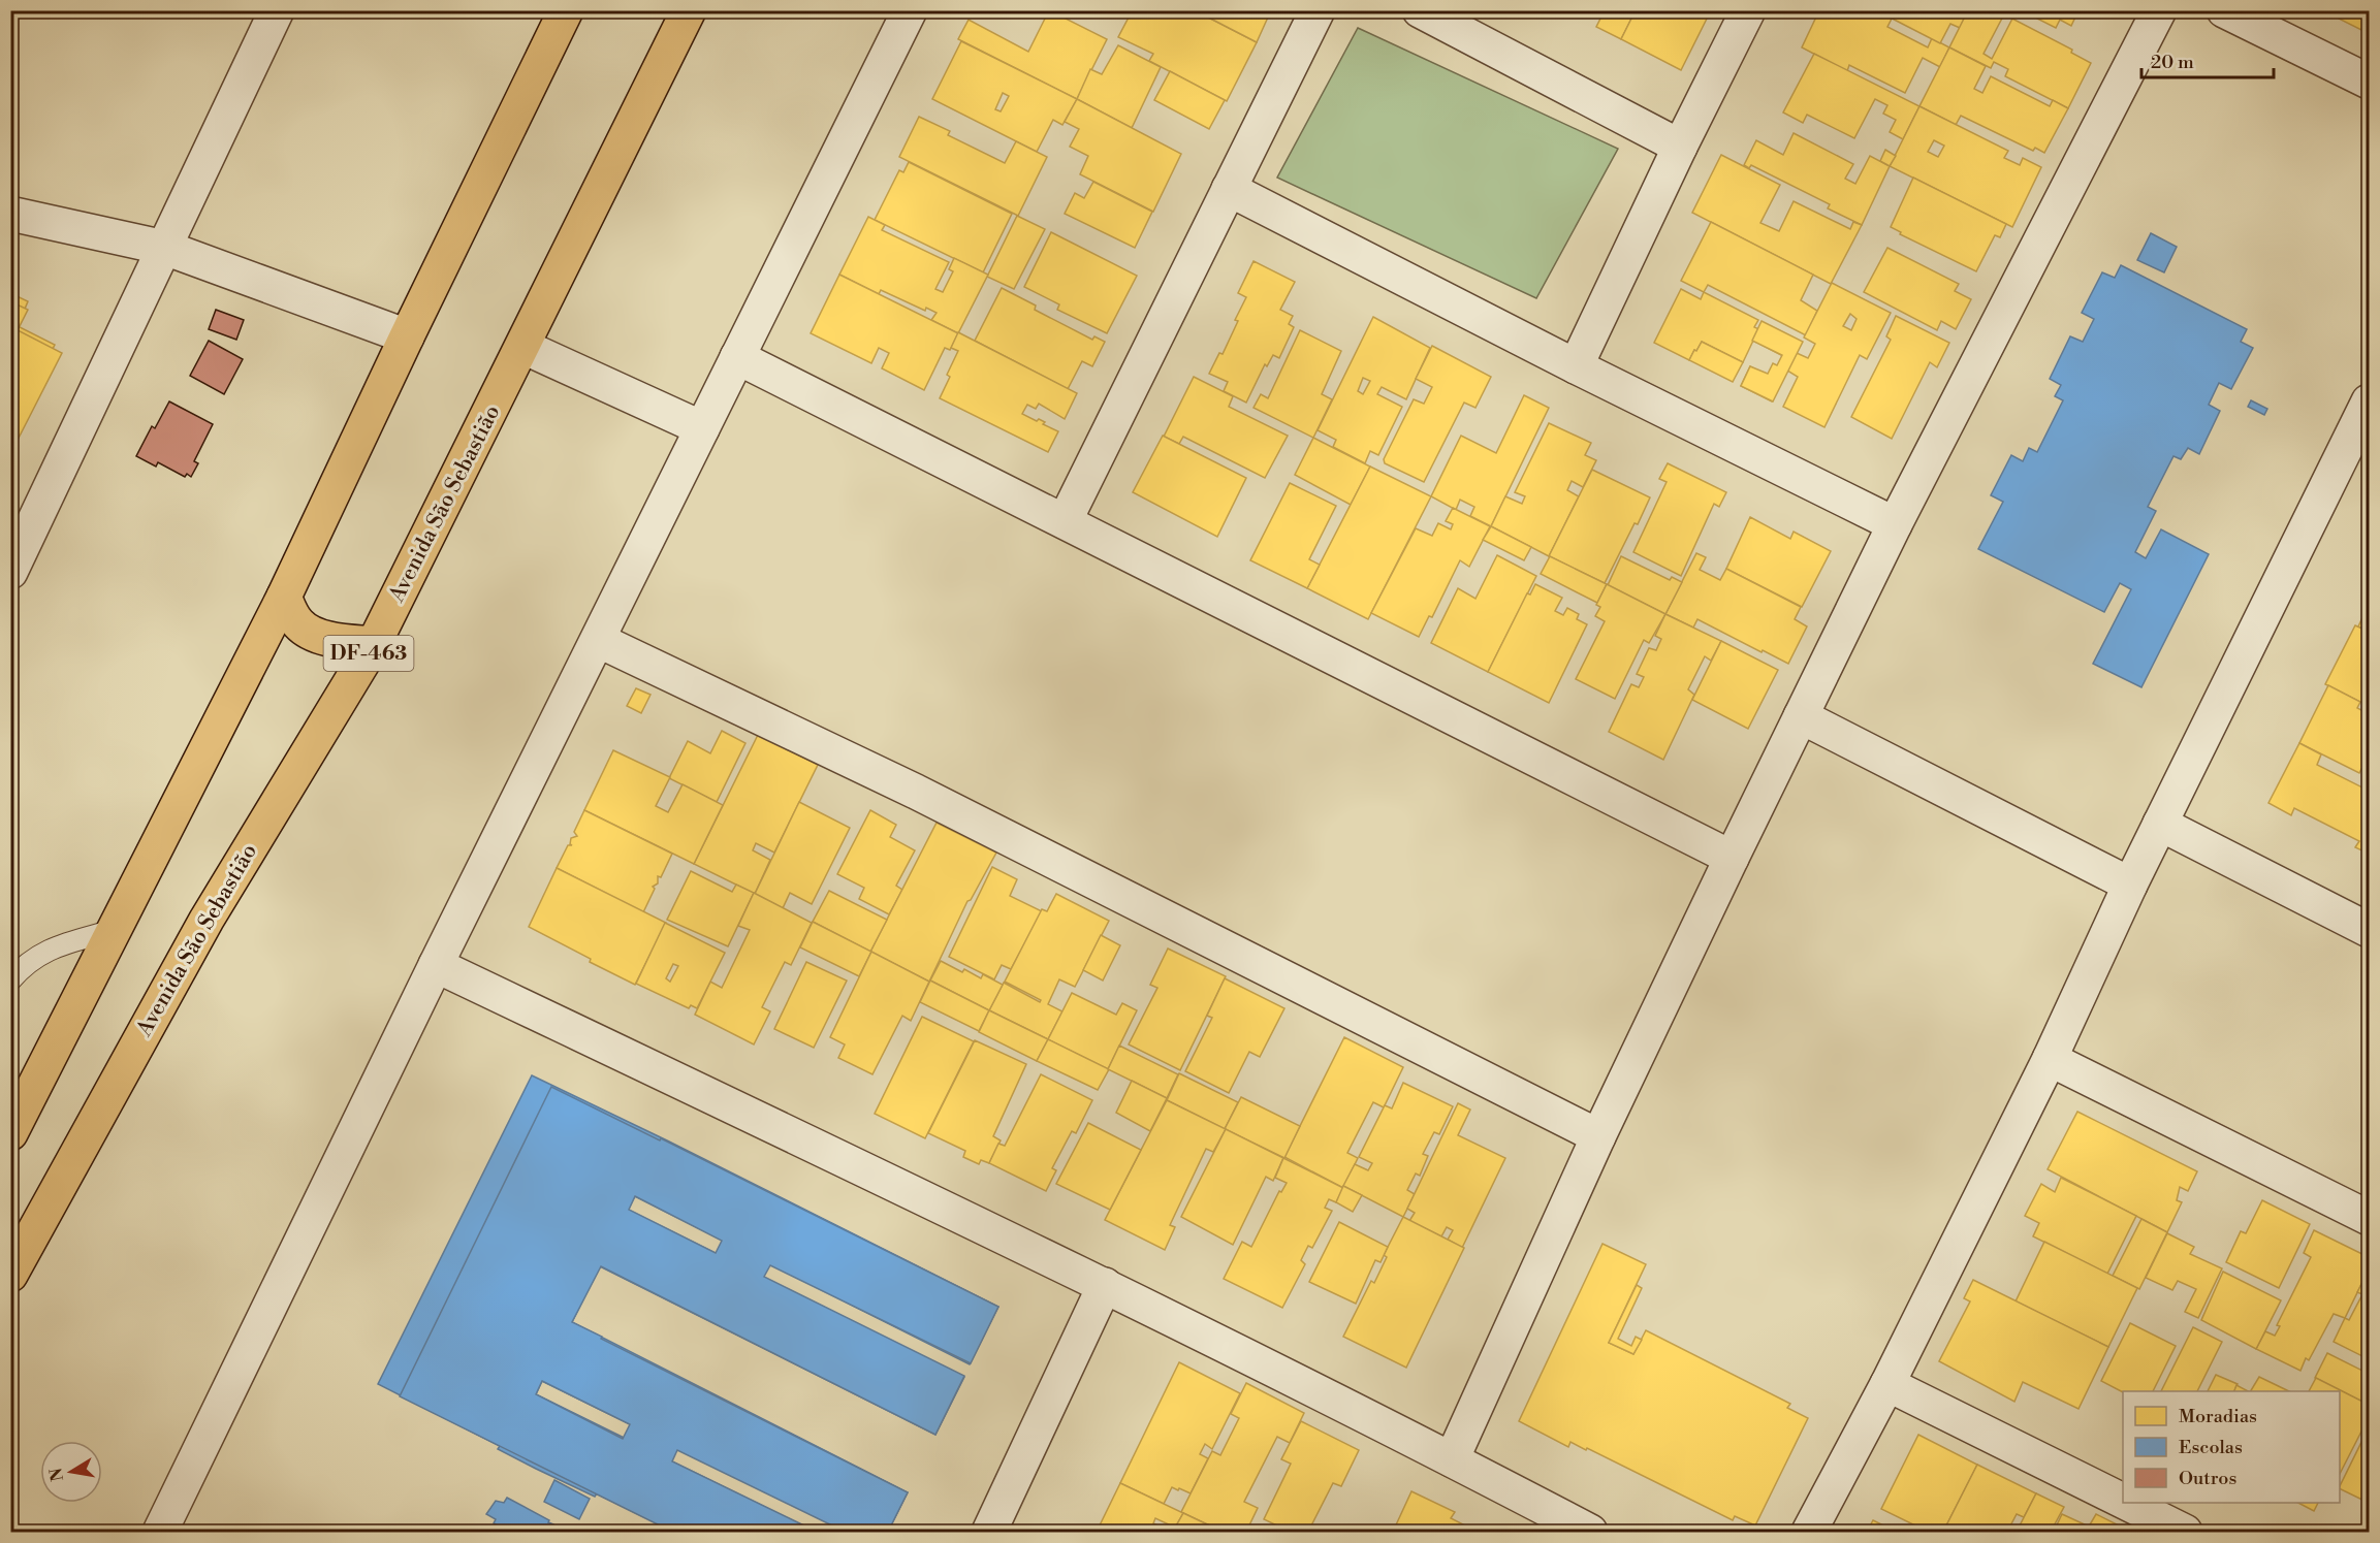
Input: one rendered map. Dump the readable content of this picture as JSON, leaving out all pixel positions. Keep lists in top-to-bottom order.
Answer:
{
  "streets": {
    "main road": ["Avenida São Sebastião", "DF-463"]
  },
  "legend": ["Moradias", "Escolas", "Outros"],
  "scale_bar": "20 m",
  "north": "left"
}
